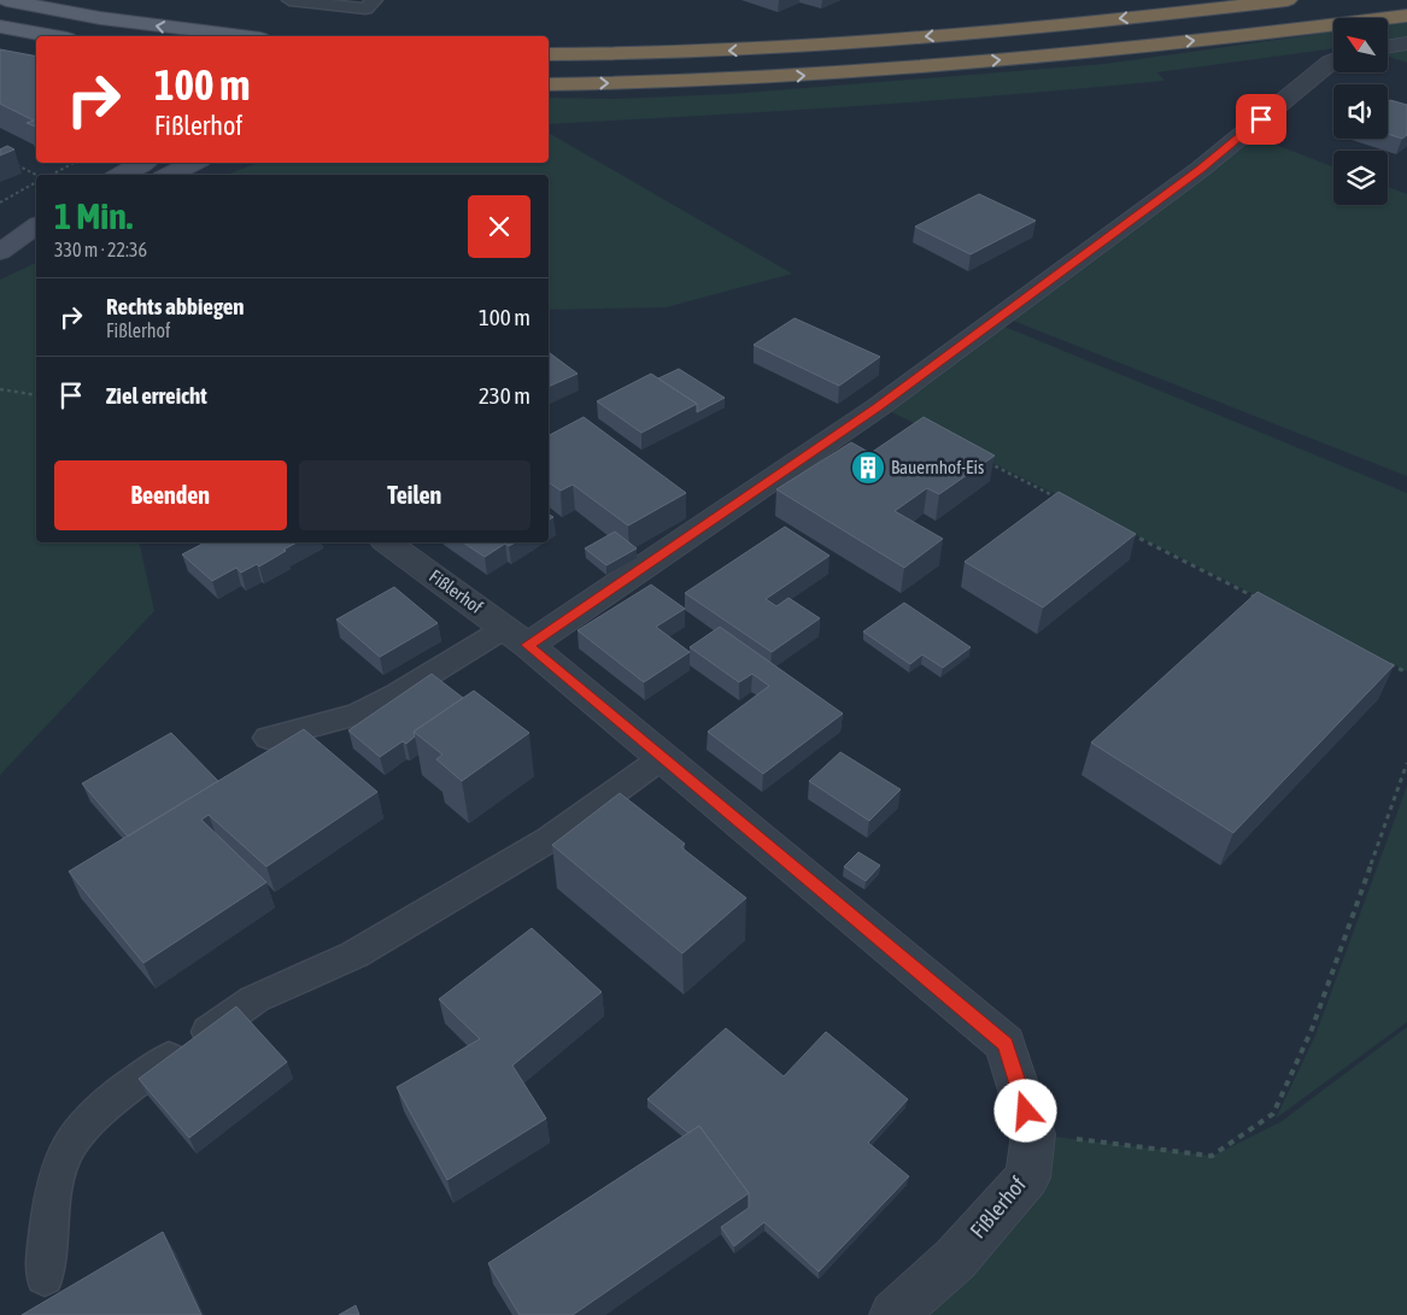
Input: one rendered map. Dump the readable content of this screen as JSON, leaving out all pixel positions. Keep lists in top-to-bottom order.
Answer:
{
  "streets": {
    "street": ["Fißlerhof"]
  },
  "places": {
    "building": ["Bauernhof-Eis"]
  },
  "north": "top left",
  "page": {
    "turn": ["100 m", "Fißlerhof"],
    "heading": ["1 Min.", "330 m · 22:36"],
    "list": [
      {
        "name": "Rechts abbiegen",
        "note": "Fißlerhof",
        "value": "100 m"
      },
      {
        "name": "Ziel erreicht",
        "value": "230 m"
      }
    ],
    "buttons": ["Beenden", "Teilen"]
  }
}
